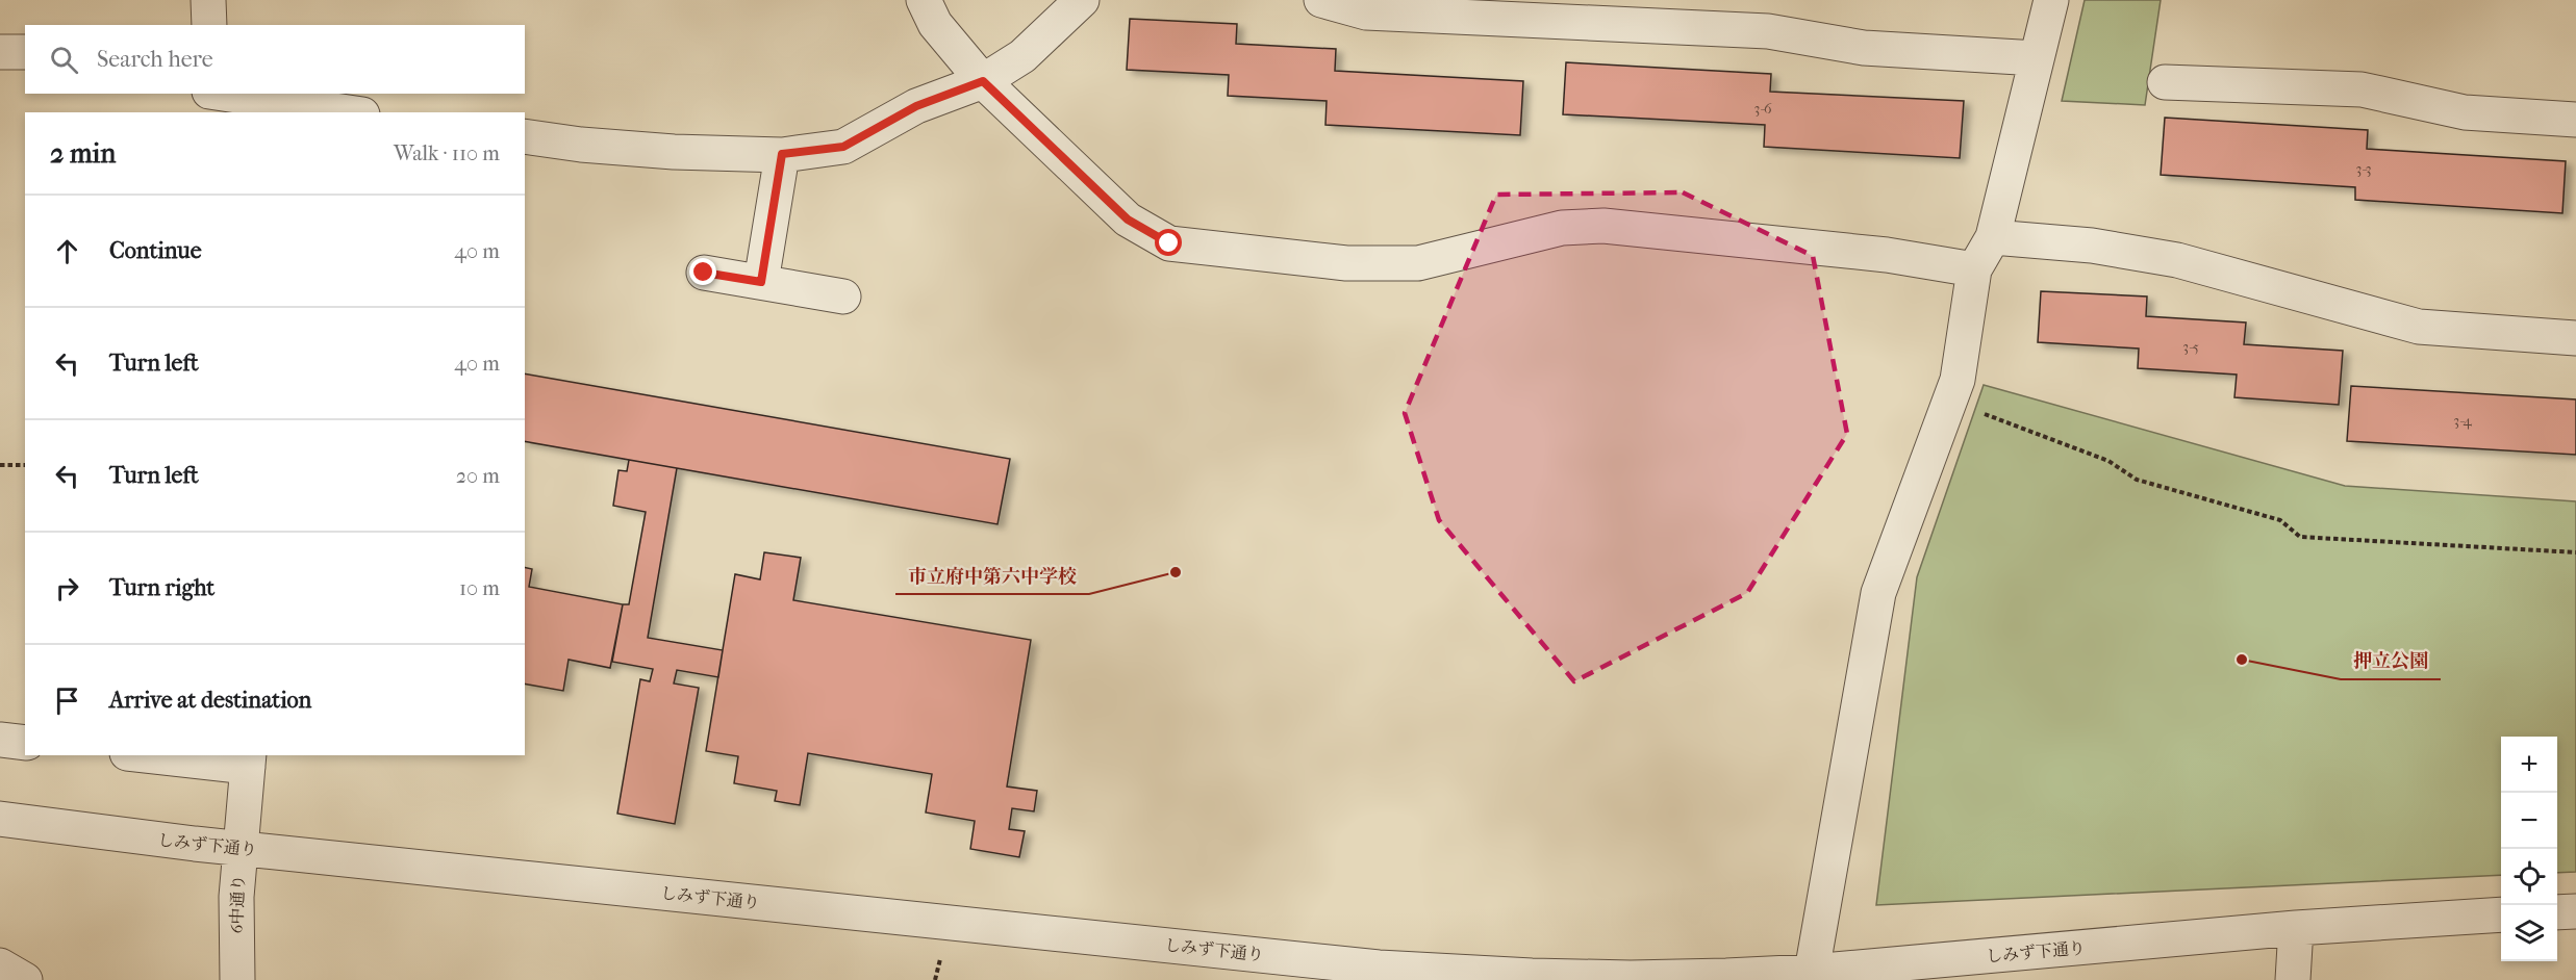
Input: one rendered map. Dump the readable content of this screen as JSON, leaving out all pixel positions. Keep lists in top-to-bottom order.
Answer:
{
  "streets": {
    "street": ["しみず下通り", "6中通り"]
  },
  "crossings": [
    ["しみず下通り", "6中通り"]
  ],
  "places": ["市立府中第六中学校", "押立公園"],
  "house_numbers": [
    "3-6",
    "3-3",
    "3-5",
    "3-4"
  ],
  "page": {
    "search": "Search here",
    "heading": ["2 min", "Walk · 110 m"],
    "list": [
      ["Continue", "40 m"],
      ["Turn left", "40 m"],
      ["Turn left", "20 m"],
      ["Turn right", "10 m"],
      "Arrive at destination"
    ],
    "map_buttons": ["+", "−"]
  }
}
